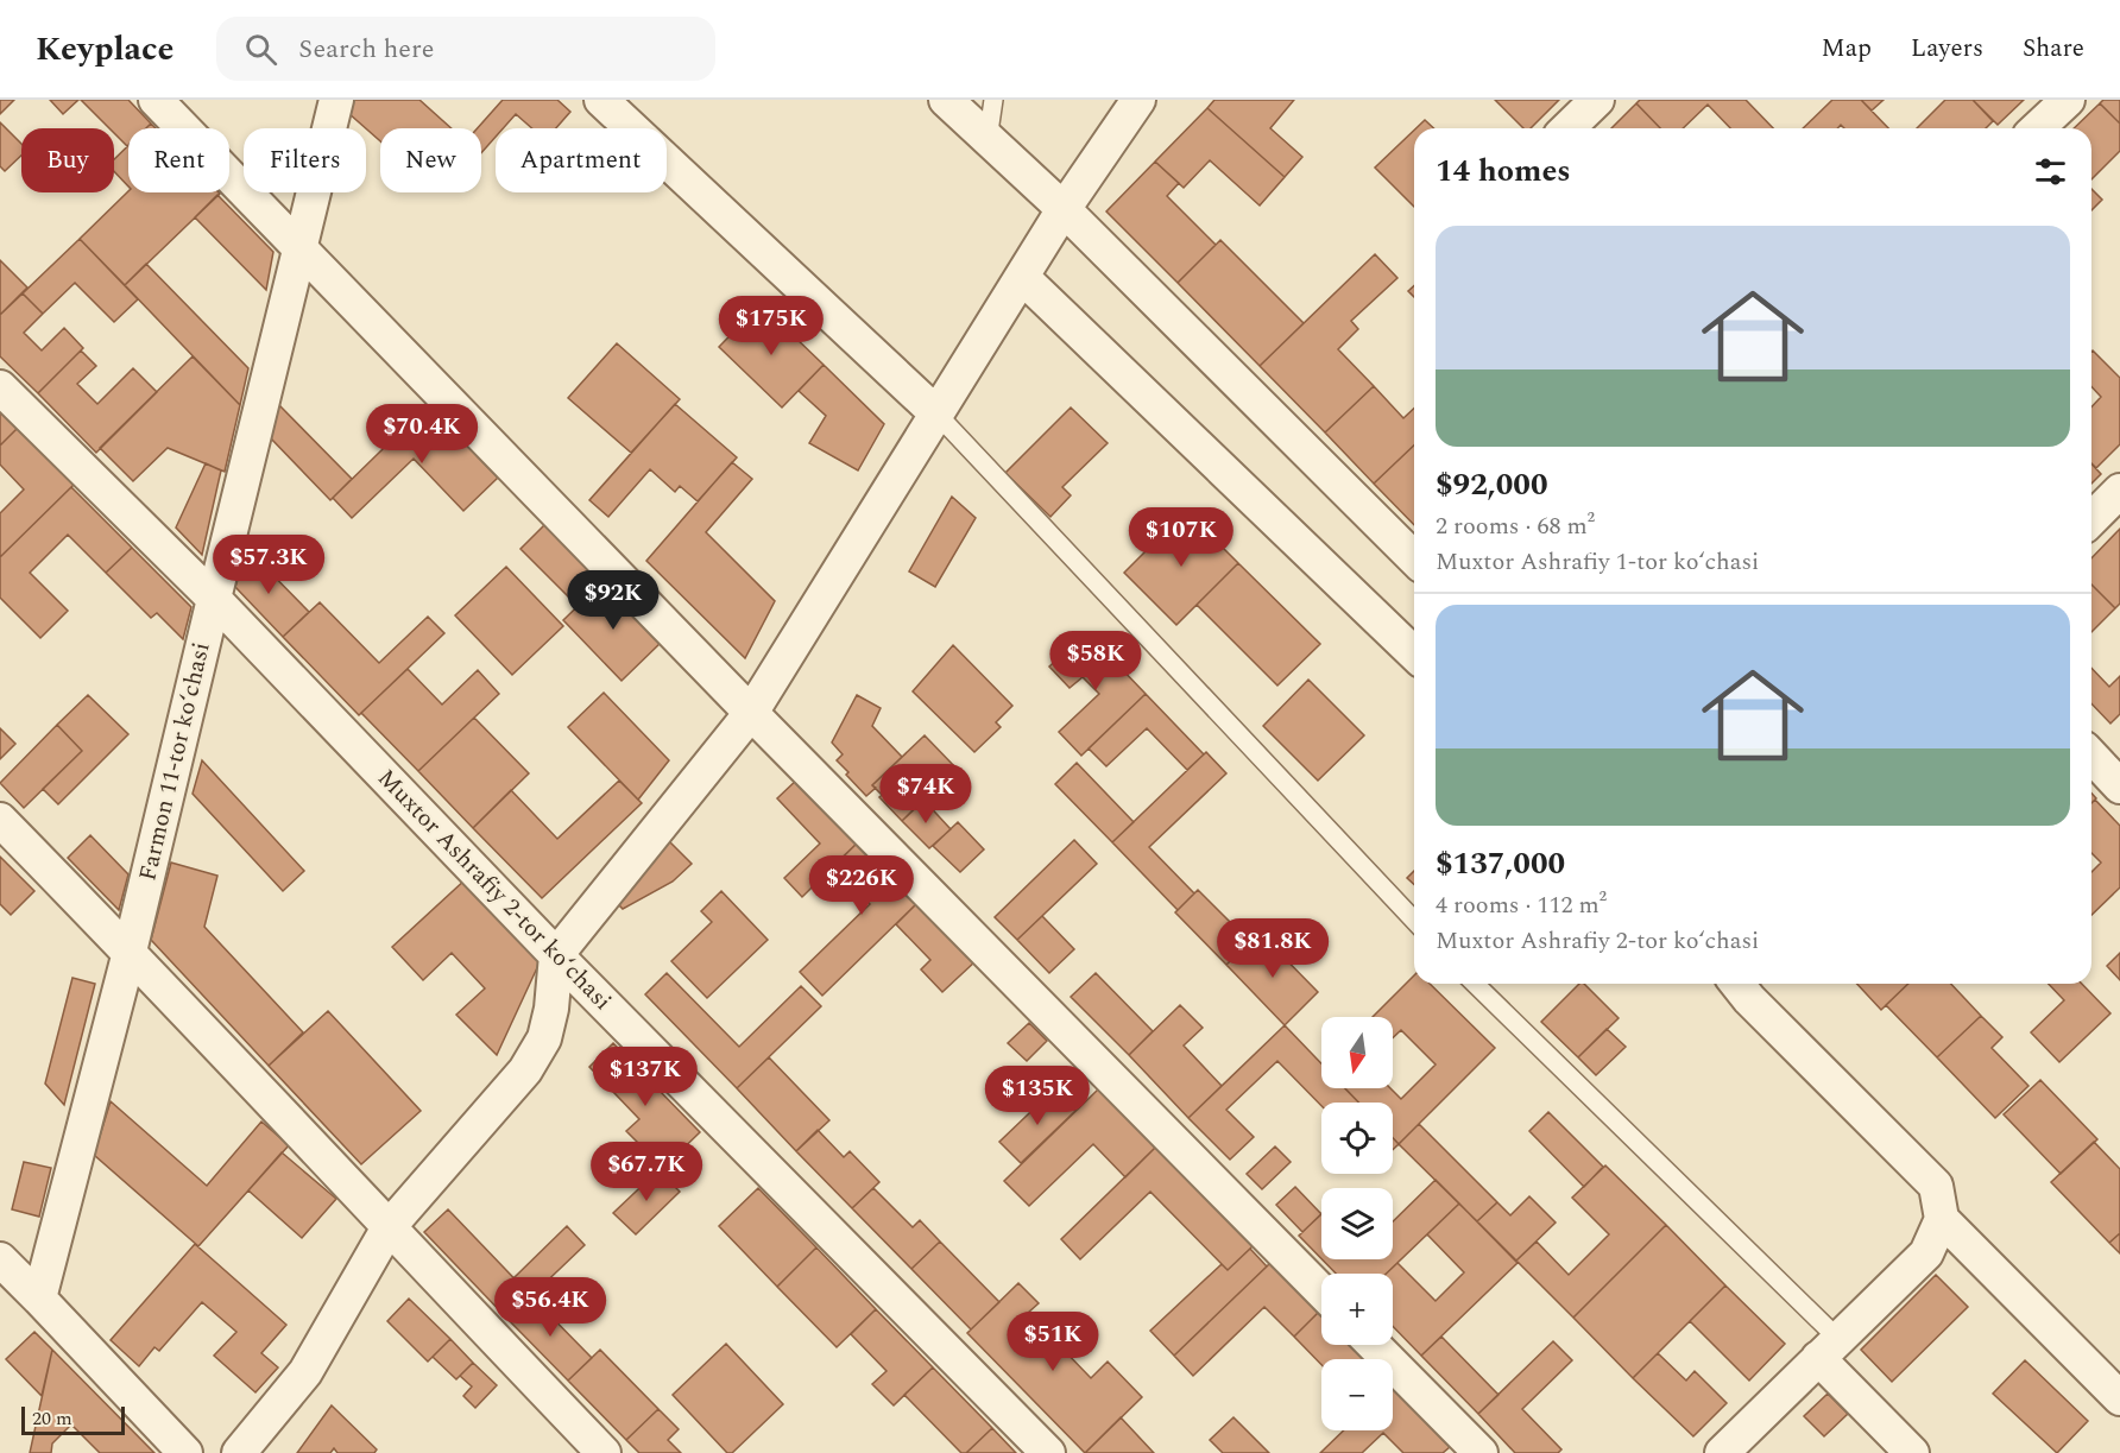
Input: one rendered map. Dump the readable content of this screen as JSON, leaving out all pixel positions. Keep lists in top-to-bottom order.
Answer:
{
  "streets": {
    "street": ["Farmon 11-tor koʻchasi", "Muxtor Ashrafiy 2-tor koʻchasi"]
  },
  "crossings": [
    ["Farmon 11-tor koʻchasi", "Muxtor Ashrafiy 2-tor koʻchasi"]
  ],
  "scale_bar": "20 m",
  "north": "bottom",
  "page": {
    "header": "Keyplace",
    "search": "Search here",
    "nav": ["Map", "Layers", "Share"],
    "chip": [
      "Buy",
      "Rent",
      "Filters",
      "New",
      "Apartment"
    ],
    "heading": "14 homes",
    "list": [
      {
        "name": "$92,000",
        "note": "2 rooms · 68 m² · Muxtor Ashrafiy 1-tor koʻchasi"
      },
      {
        "name": "$137,000",
        "note": "4 rooms · 112 m² · Muxtor Ashrafiy 2-tor koʻchasi"
      }
    ],
    "price": [
      "$175K",
      "$70.4K",
      "$107K",
      "$57.3K",
      "$92K",
      "$58K",
      "$74K",
      "$226K",
      "$81.8K",
      "$137K",
      "$135K",
      "$67.7K",
      "$56.4K",
      "$51K"
    ],
    "map_buttons": ["+", "−"],
    "scale": "20 m"
  }
}
